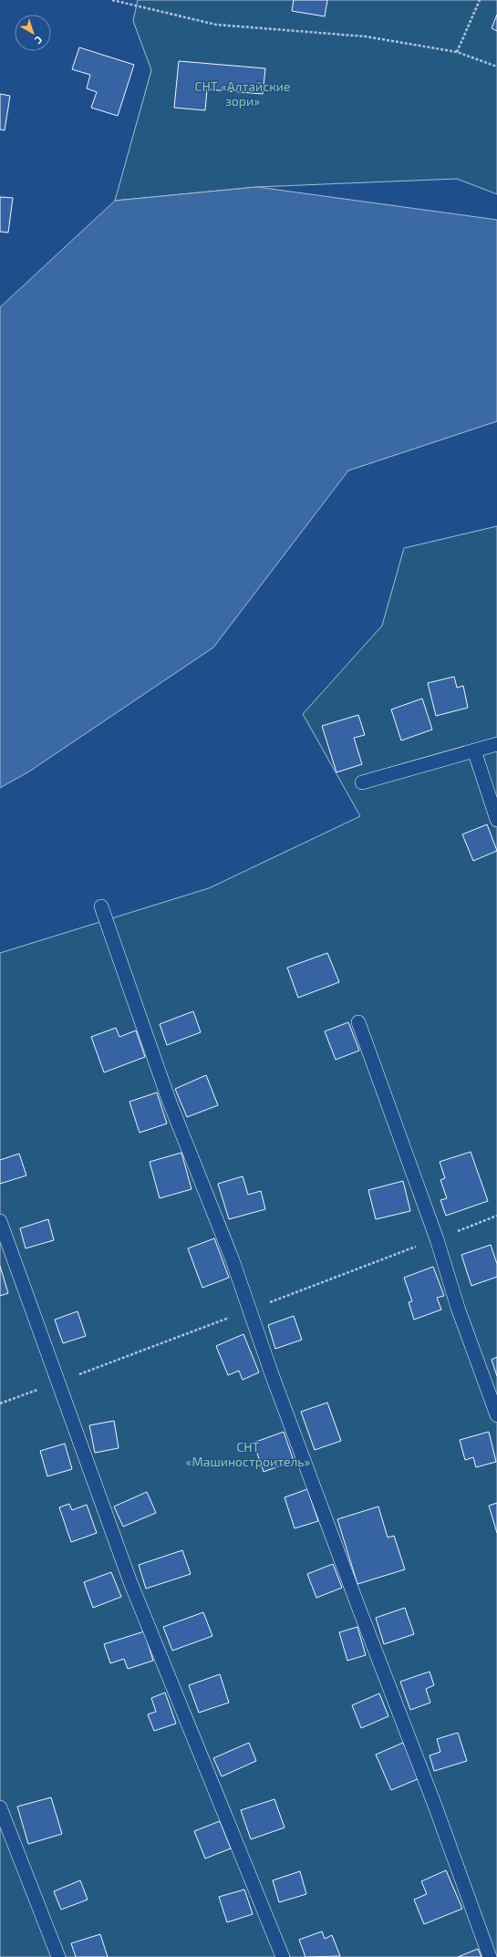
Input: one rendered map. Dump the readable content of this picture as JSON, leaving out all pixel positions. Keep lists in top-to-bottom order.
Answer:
{
  "parks": ["СНТ «Алтайские зори»", "СНТ «Машиностроитель»"],
  "north": "bottom right"
}
